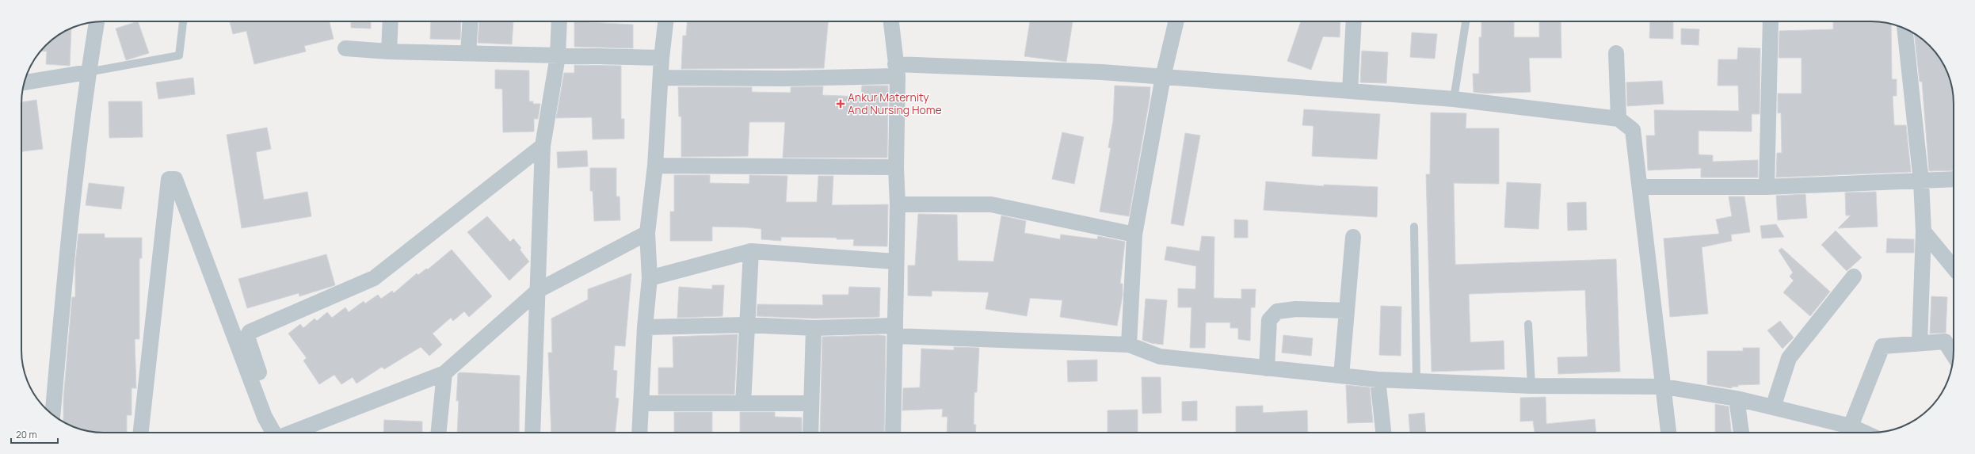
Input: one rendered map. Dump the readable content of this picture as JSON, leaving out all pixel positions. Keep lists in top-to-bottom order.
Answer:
{
  "places": {
    "health": ["Ankur Maternity And Nursing Home"]
  },
  "scale_bar": "20 m"
}
